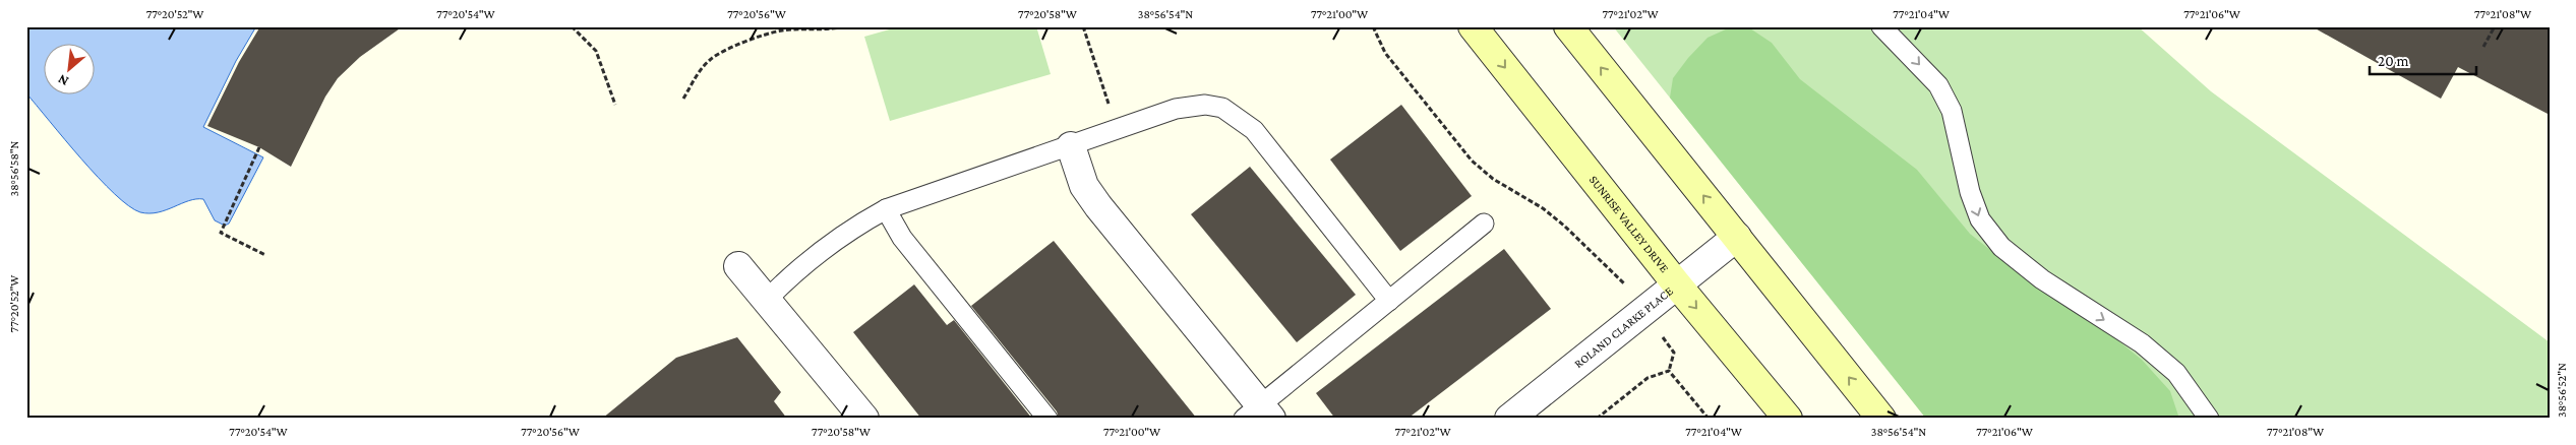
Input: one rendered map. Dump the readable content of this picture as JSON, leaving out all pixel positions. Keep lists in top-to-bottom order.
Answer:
{
  "streets": {
    "main road": ["SUNRISE VALLEY DRIVE"],
    "street": ["ROLAND CLARKE PLACE"]
  },
  "crossings": [
    ["SUNRISE VALLEY DRIVE", "ROLAND CLARKE PLACE"]
  ],
  "scale_bar": "20 m",
  "north": "bottom left",
  "coordinates": [
    "77°20'52\"W",
    "77°20'54\"W",
    "77°20'56\"W",
    "77°20'58\"W",
    "38°56'54\"N",
    "77°21'00\"W",
    "77°21'02\"W",
    "77°21'04\"W",
    "77°21'06\"W",
    "77°21'08\"W",
    "38°56'58\"N",
    "38°56'52\"N"
  ]
}
